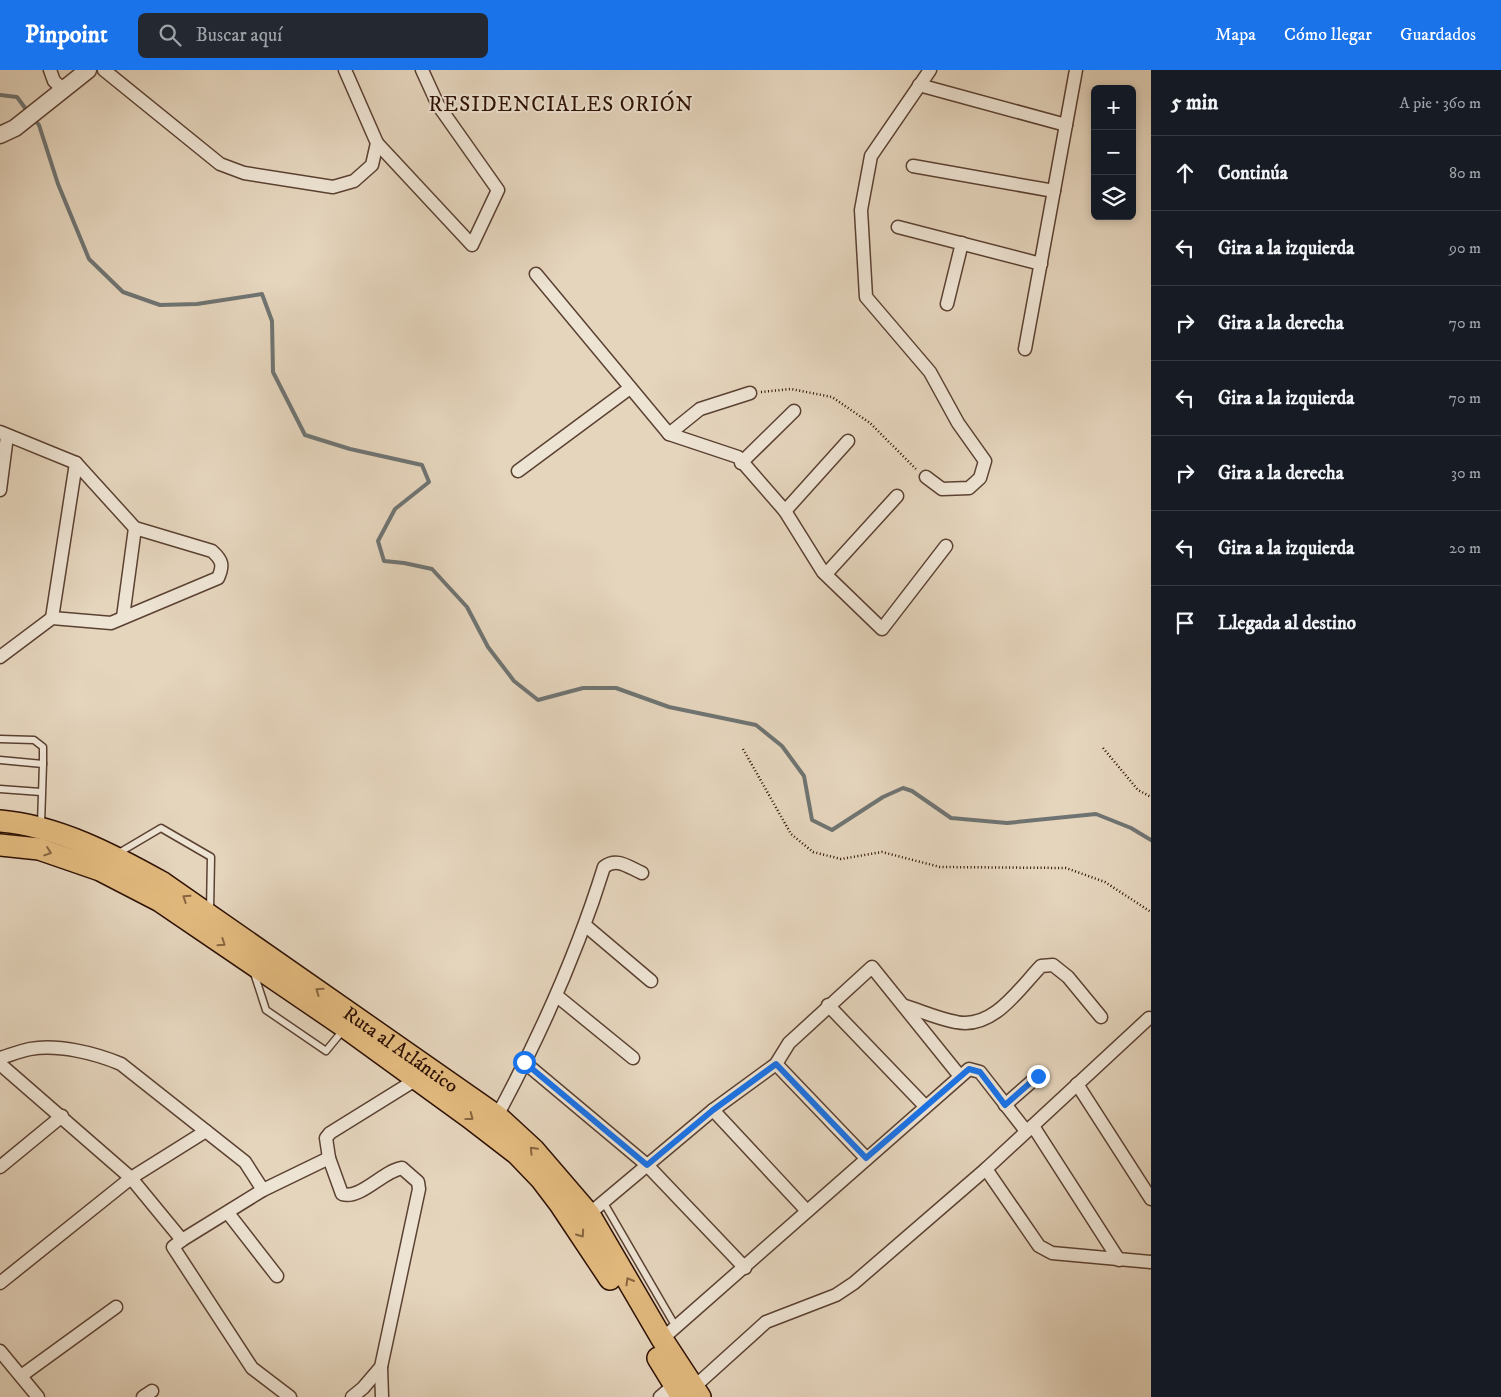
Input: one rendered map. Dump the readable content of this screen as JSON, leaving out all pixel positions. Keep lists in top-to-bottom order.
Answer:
{
  "streets": {
    "highway": ["Ruta al Atlántico"]
  },
  "districts": ["RESIDENCIALES ORIÓN"],
  "page": {
    "header": "Pinpoint",
    "search": "Buscar aquí",
    "nav": ["Mapa", "Cómo llegar", "Guardados"],
    "heading": ["5 min", "A pie · 360 m"],
    "map_buttons": ["+", "−"],
    "list": [
      ["Continúa", "80 m"],
      ["Gira a la izquierda", "90 m"],
      ["Gira a la derecha", "70 m"],
      ["Gira a la izquierda", "70 m"],
      ["Gira a la derecha", "30 m"],
      ["Gira a la izquierda", "20 m"],
      "Llegada al destino"
    ]
  }
}
